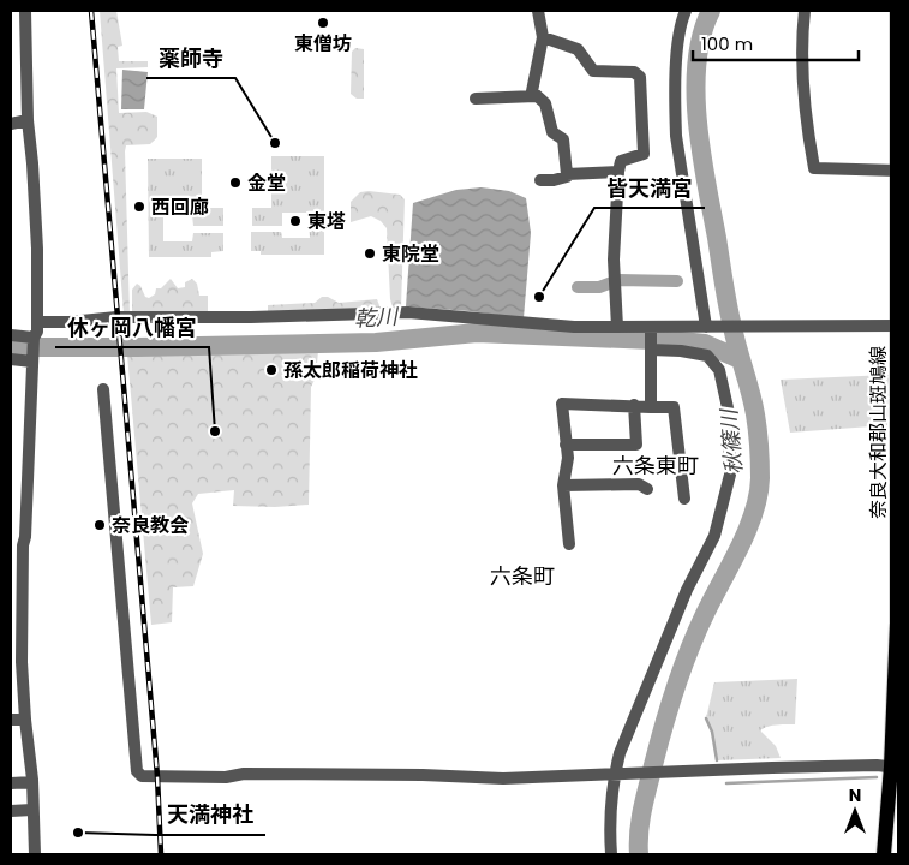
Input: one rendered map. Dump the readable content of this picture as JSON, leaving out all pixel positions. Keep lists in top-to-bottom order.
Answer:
{
  "streets": {
    "main road": ["奈良大和郡山斑鳩線"]
  },
  "districts": ["六条東町", "六条町"],
  "water": ["乾川", "秋篠川"],
  "places": [
    "東僧坊",
    "薬師寺",
    "金堂",
    "西回廊",
    "東塔",
    "東院堂",
    "皆天満宮",
    "孫太郎稲荷神社",
    "休ヶ岡八幡宮",
    "奈良教会",
    "天満神社"
  ],
  "scale_bar": "100 m",
  "north": "top"
}
